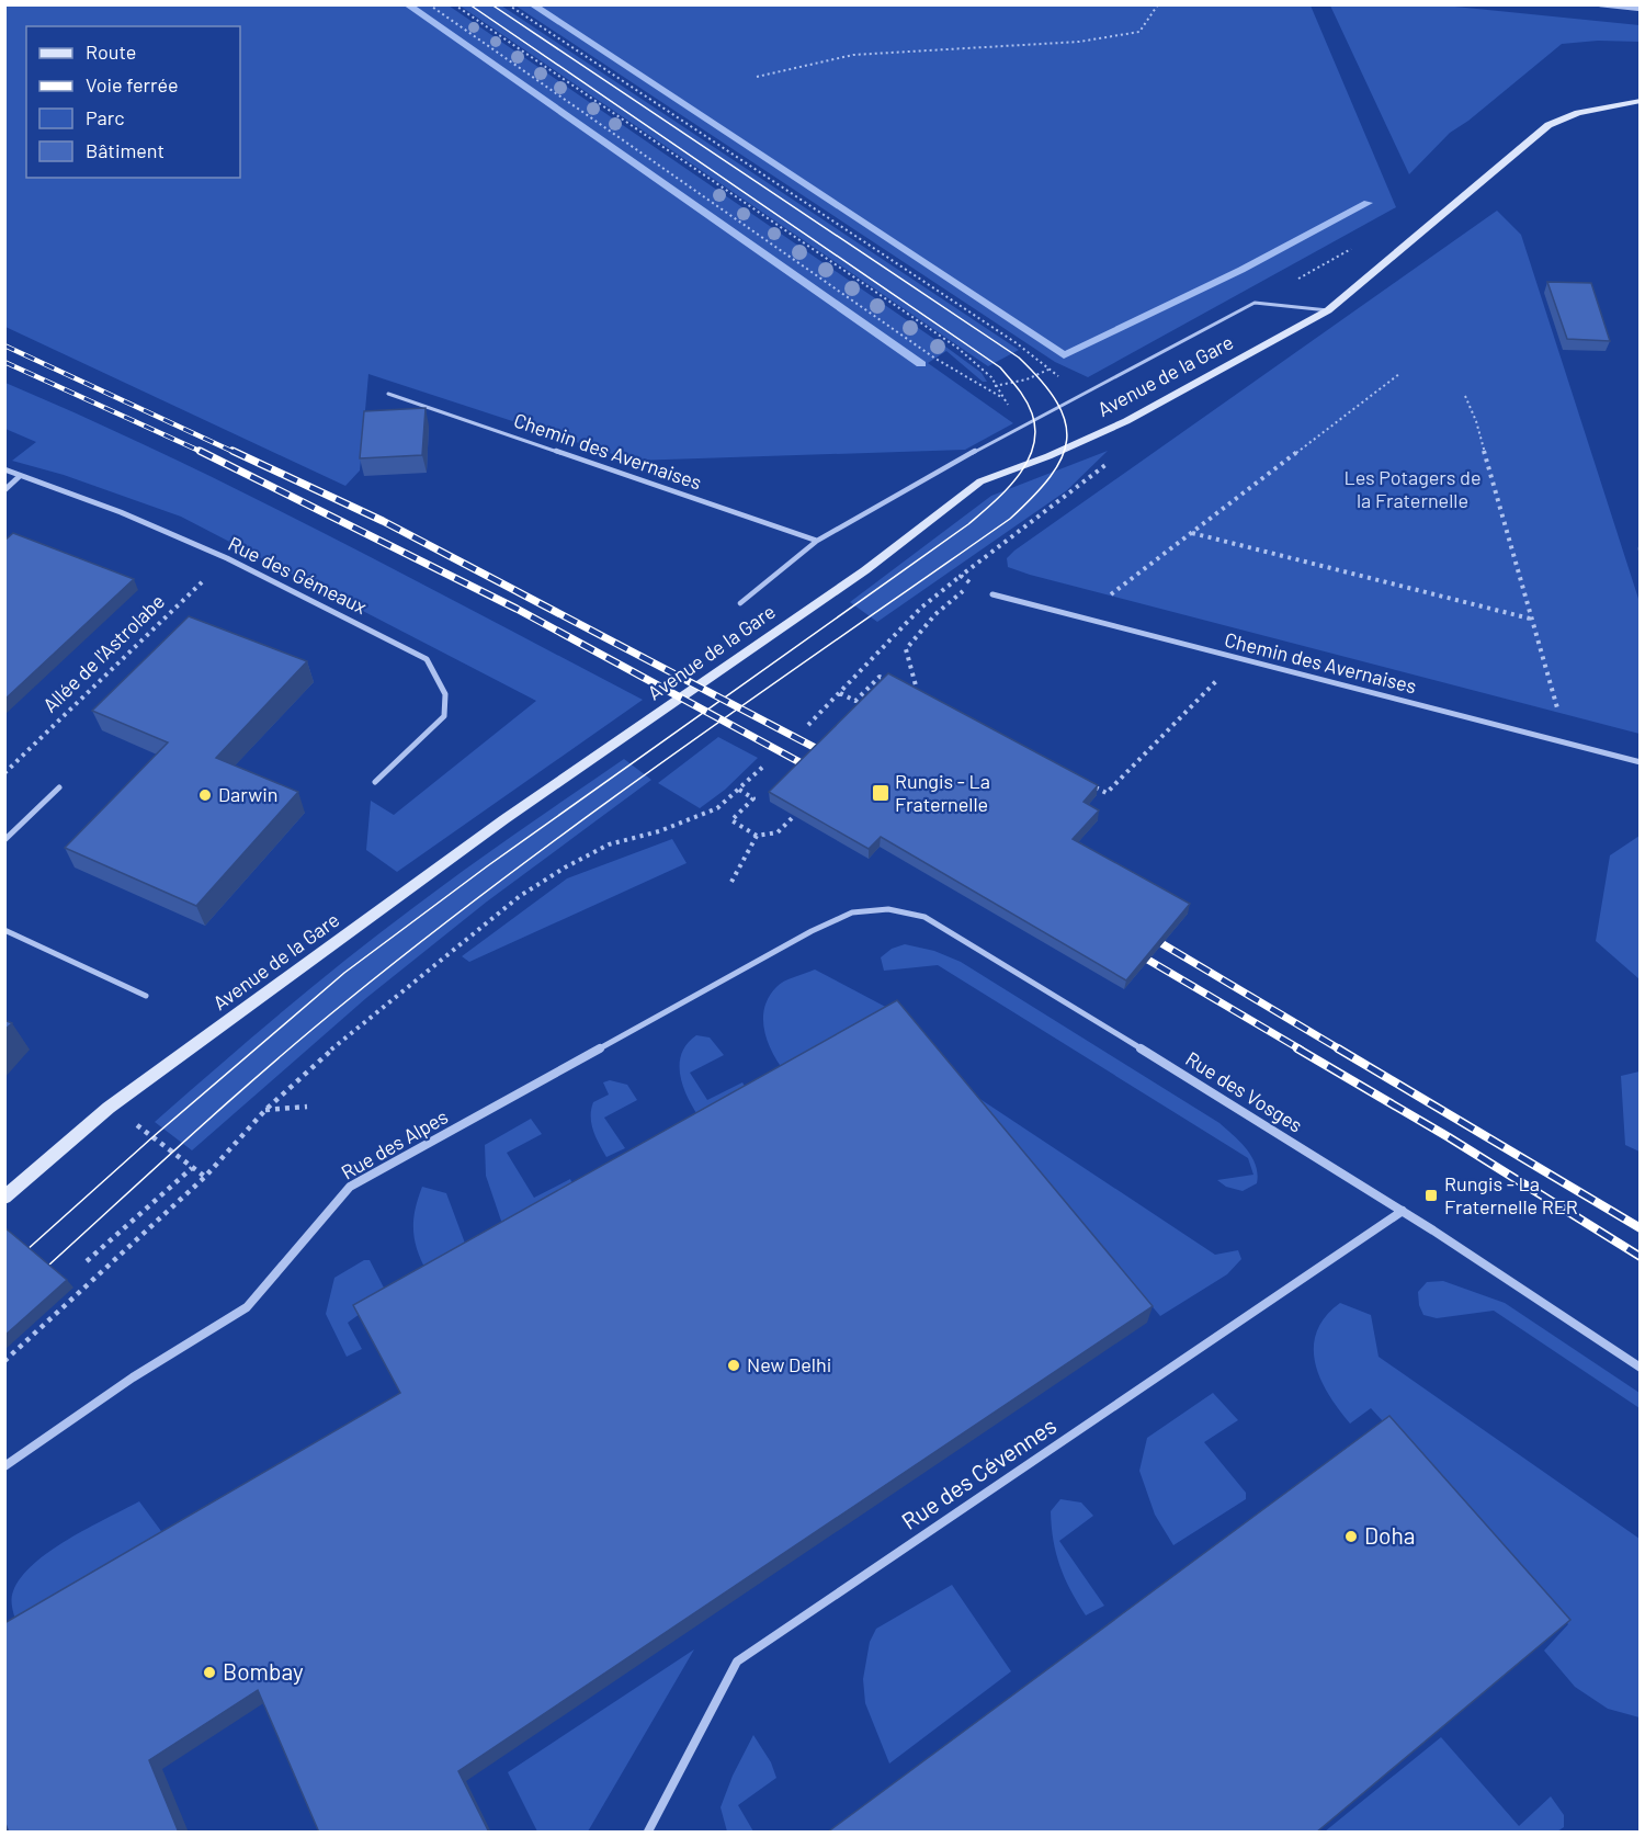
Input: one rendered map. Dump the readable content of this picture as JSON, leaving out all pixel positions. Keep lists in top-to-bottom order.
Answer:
{
  "streets": {
    "main road": ["Avenue de la Gare"],
    "street": [
      "Chemin des Avernaises",
      "Rue des Gémeaux",
      "Rue des Vosges",
      "Rue des Alpes",
      "Rue des Cévennes"
    ],
    "path": ["Allée de l'Astrolabe"]
  },
  "crossings": [
    ["Rue des Gémeaux", "Allée de l'Astrolabe"],
    ["Rue des Vosges", "Rue des Alpes"],
    ["Rue des Vosges", "Rue des Cévennes"]
  ],
  "parks": ["Les Potagers de la Fraternelle"],
  "places": {
    "transit": ["Rungis - La Fraternelle", "Rungis - La Fraternelle RER"],
    "other": [
      "Darwin",
      "New Delhi",
      "Doha",
      "Bombay"
    ]
  },
  "legend": [
    "Route",
    "Voie ferrée",
    "Parc",
    "Bâtiment"
  ]
}
